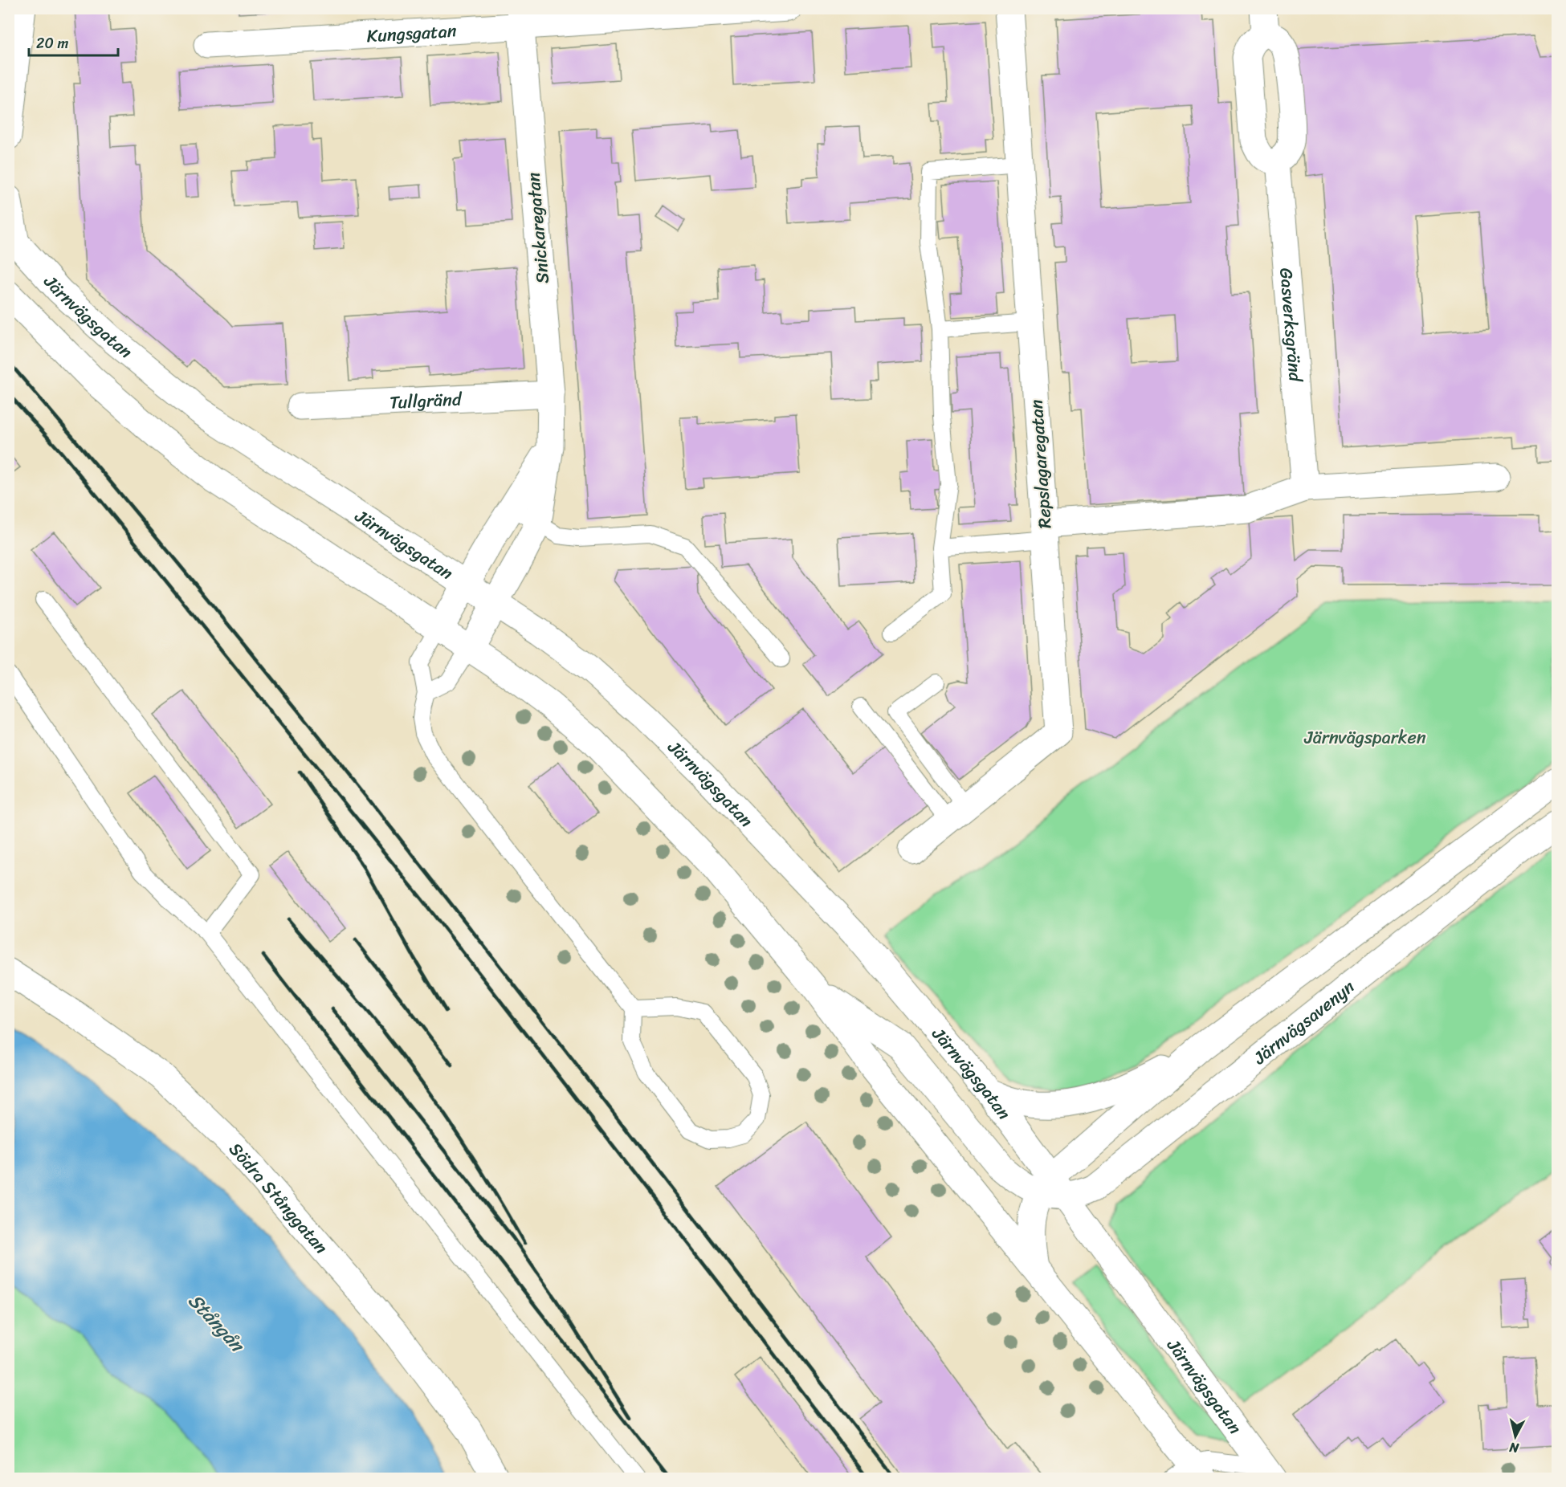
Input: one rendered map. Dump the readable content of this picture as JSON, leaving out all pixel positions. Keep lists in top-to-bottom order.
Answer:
{
  "streets": {
    "main road": [
      "Kungsgatan",
      "Snickaregatan",
      "Järnvägsgatan",
      "Gasverksgränd",
      "Tullgränd",
      "Repslagaregatan",
      "Järnvägsavenyn",
      "Södra Stånggatan"
    ]
  },
  "crossings": [
    ["Kungsgatan", "Snickaregatan"],
    ["Snickaregatan", "Järnvägsgatan"],
    ["Snickaregatan", "Tullgränd"],
    ["Järnvägsgatan", "Järnvägsavenyn"]
  ],
  "water": ["Stångån"],
  "parks": ["Järnvägsparken"],
  "scale_bar": "20 m",
  "north": "bottom"
}
